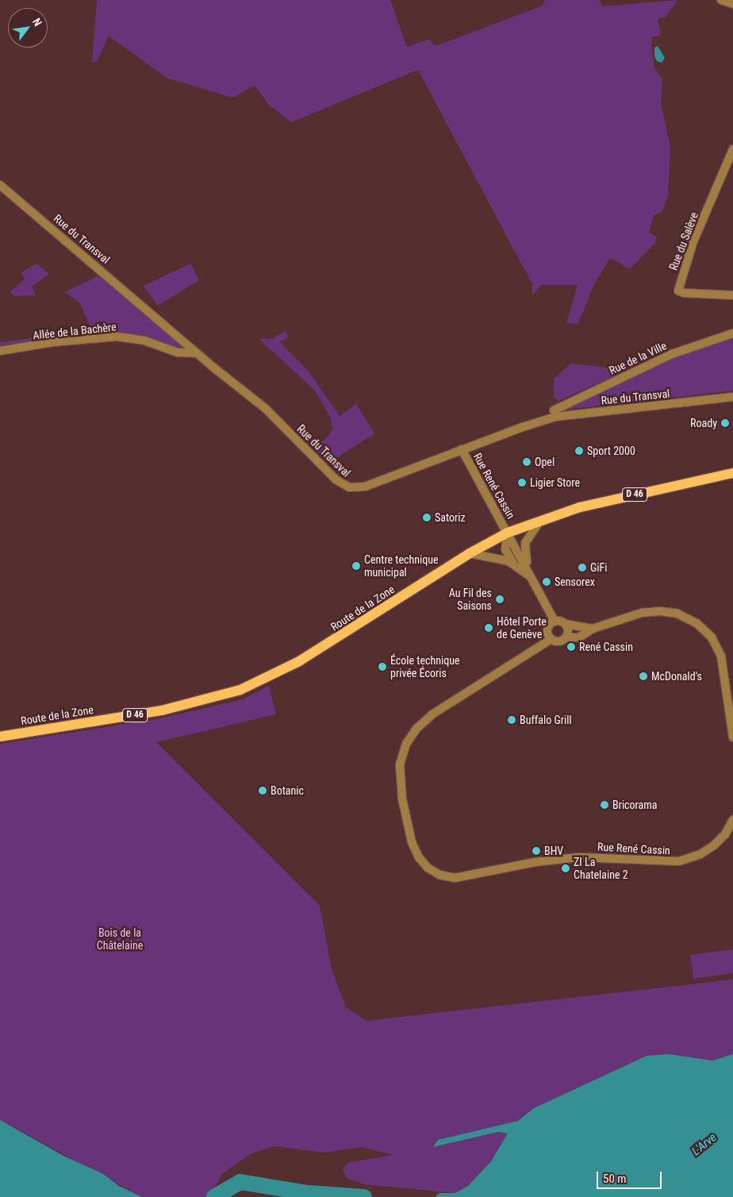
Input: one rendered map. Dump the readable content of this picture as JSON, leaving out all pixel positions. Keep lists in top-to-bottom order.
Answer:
{
  "streets": {
    "main road": ["D 46", "Route de la Zone"],
    "street": [
      "Rue du Transval",
      "Rue du Salève",
      "Allée de la Bachère",
      "Rue de la Ville",
      "Rue René Cassin"
    ]
  },
  "crossings": [
    ["Rue du Transval", "Allée de la Bachère"],
    ["Rue du Transval", "Rue René Cassin"],
    ["Rue René Cassin", "Route de la Zone"]
  ],
  "water": ["L'Arve"],
  "parks": ["Bois de la Châtelaine"],
  "places": [
    "Roady",
    "Sport 2000",
    "Opel",
    "Ligier Store",
    "Satoriz",
    "Centre technique municipal",
    "GiFi",
    "Sensorex",
    "Au Fil des Saisons",
    "Hôtel Porte de Genève",
    "René Cassin",
    "École technique privée Écoris",
    "McDonald's",
    "Buffalo Grill",
    "Botanic",
    "Bricorama",
    "BHV",
    "ZI La Chatelaine 2"
  ],
  "scale_bar": "50 m",
  "north": "top right"
}
